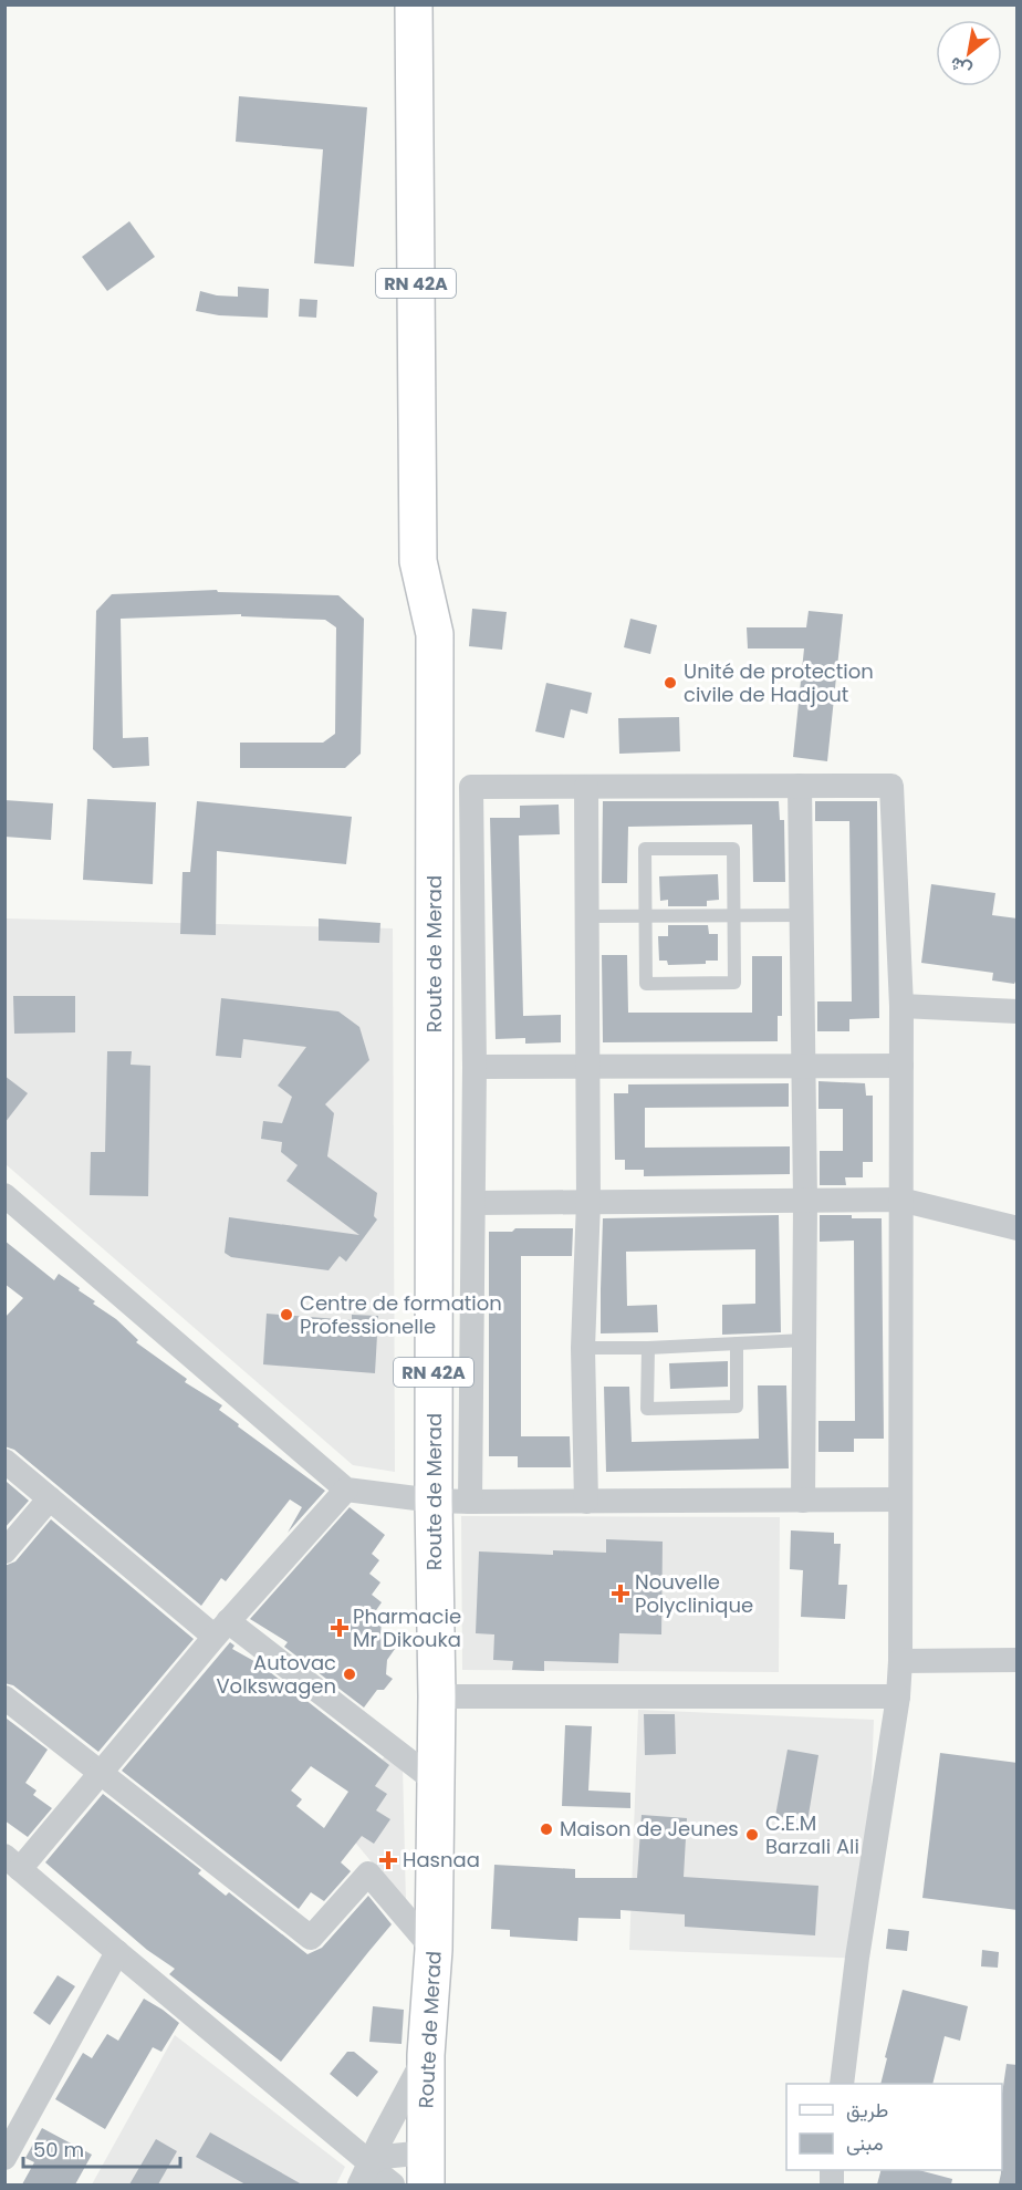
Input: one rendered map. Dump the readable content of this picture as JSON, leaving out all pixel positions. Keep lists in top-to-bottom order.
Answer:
{
  "streets": {
    "main road": ["RN 42A", "Route de Merad"]
  },
  "places": {
    "other": [
      "Unité de protection civile de Hadjout",
      "Centre de formation Professionelle",
      "Autovac Volkswagen",
      "Maison de Jeunes",
      "C.E.M Barzali Ali"
    ],
    "health": ["Nouvelle Polyclinique", "Pharmacie Mr Dikouka", "Hasnaa"]
  },
  "legend": ["طريق", "مبنى"],
  "scale_bar": "50 m",
  "north": "bottom left"
}
